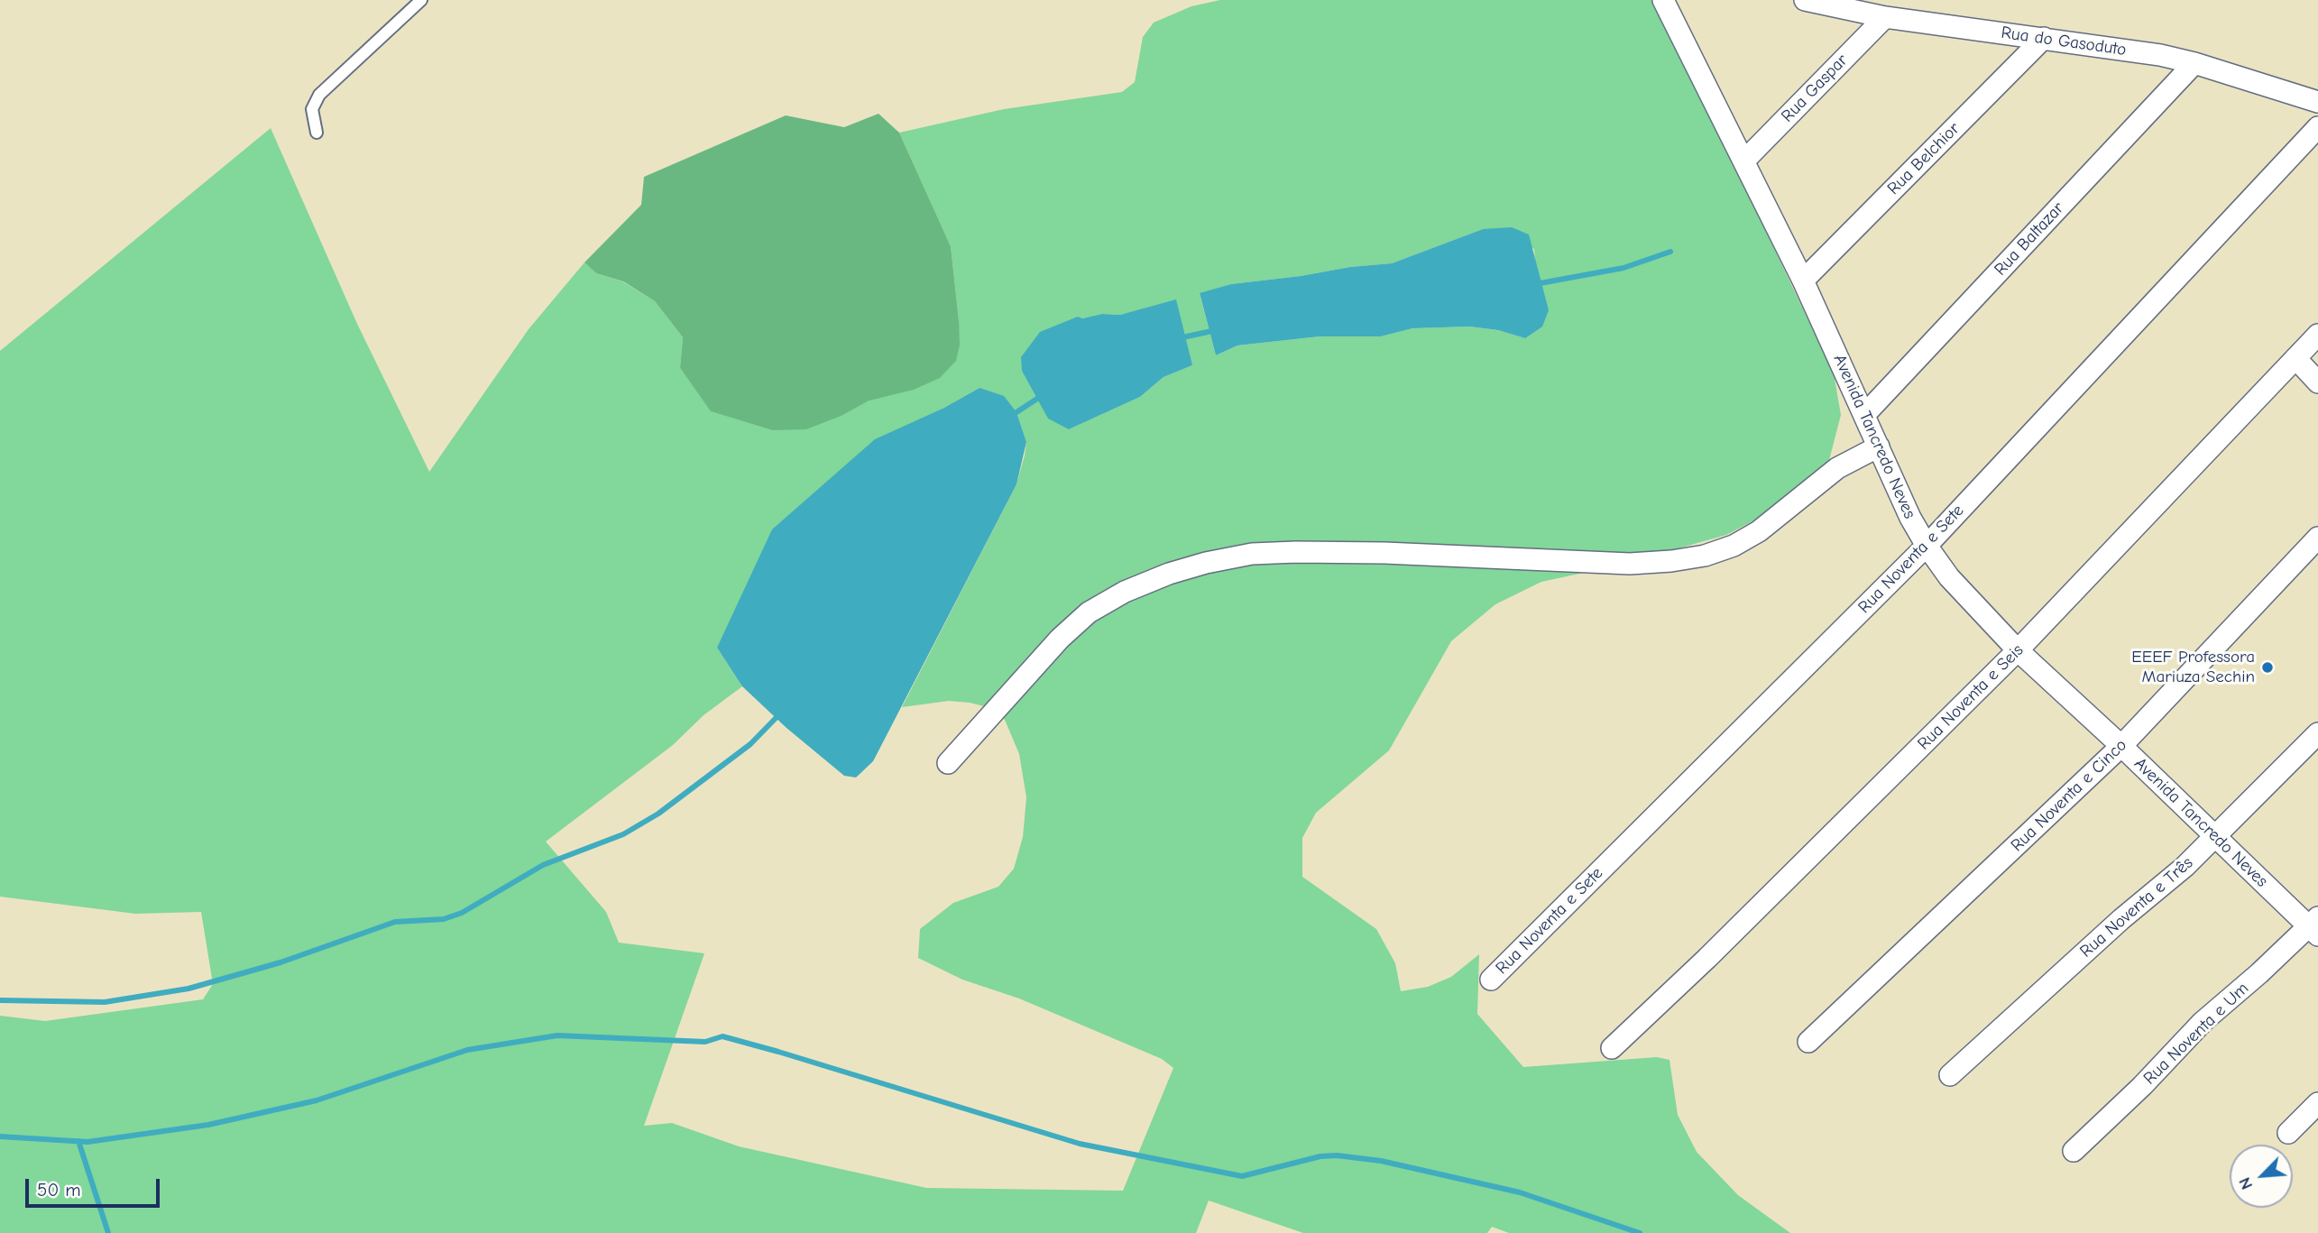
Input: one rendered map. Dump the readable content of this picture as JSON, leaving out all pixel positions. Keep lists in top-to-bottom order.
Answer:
{
  "streets": {
    "street": [
      "Rua do Gasoduto",
      "Rua Gaspar",
      "Rua Belchior",
      "Rua Baltazar",
      "Avenida Tancredo Neves",
      "Rua Noventa e Sete",
      "Rua Noventa e Seis",
      "Rua Noventa e Cinco",
      "Rua Noventa e Três",
      "Rua Noventa e Um"
    ]
  },
  "crossings": [
    ["Rua do Gasoduto", "Rua Gaspar"],
    ["Rua do Gasoduto", "Rua Belchior"],
    ["Rua do Gasoduto", "Rua Baltazar"],
    ["Rua Gaspar", "Avenida Tancredo Neves"],
    ["Rua Belchior", "Avenida Tancredo Neves"],
    ["Rua Baltazar", "Avenida Tancredo Neves"],
    ["Avenida Tancredo Neves", "Rua Noventa e Sete"],
    ["Avenida Tancredo Neves", "Rua Noventa e Seis"],
    ["Avenida Tancredo Neves", "Rua Noventa e Cinco"],
    ["Avenida Tancredo Neves", "Rua Noventa e Três"],
    ["Avenida Tancredo Neves", "Rua Noventa e Um"]
  ],
  "places": ["EEEF Professora Mariuza Sechin"],
  "scale_bar": "50 m",
  "north": "bottom left"
}
